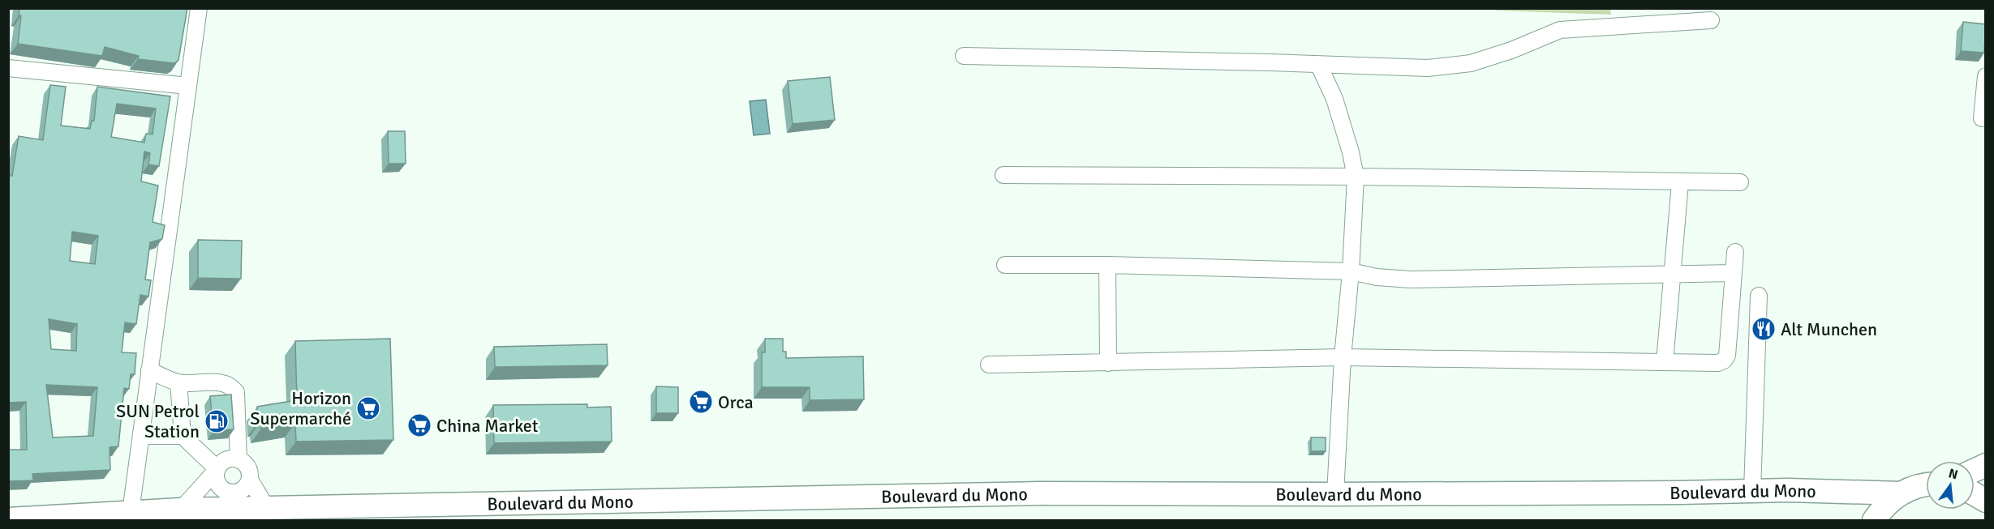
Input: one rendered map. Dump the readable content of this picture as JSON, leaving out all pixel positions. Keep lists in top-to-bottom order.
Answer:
{
  "streets": {
    "highway": ["Boulevard du Mono"]
  },
  "places": {
    "restaurant": ["Alt Munchen"],
    "supermarket": ["Orca", "Horizon Supermarché", "China Market"],
    "fuel station": ["SUN Petrol Station"]
  },
  "north": "top"
}
